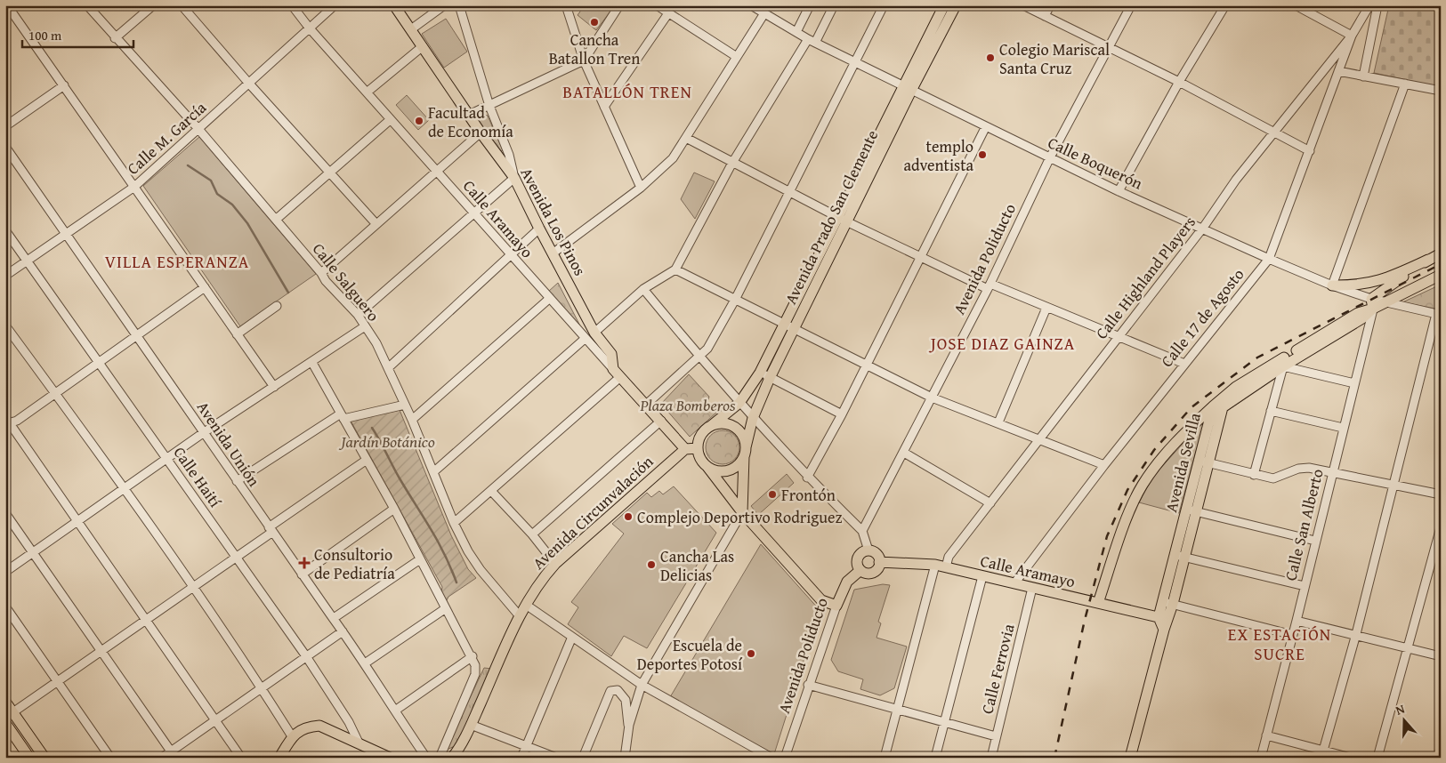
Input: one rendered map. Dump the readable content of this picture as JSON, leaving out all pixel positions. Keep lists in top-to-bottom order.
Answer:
{
  "streets": {
    "main road": [
      "Avenida Prado San Clemente",
      "Calle Aramayo",
      "Avenida Los Pinos",
      "Avenida Poliducto",
      "Avenida Sevilla",
      "Avenida Circunvalación"
    ],
    "street": [
      "Calle M. García",
      "Calle Boquerón",
      "Calle Highland Players",
      "Calle Salguero",
      "Calle 17 de Agosto",
      "Avenida Unión",
      "Calle Haití",
      "Calle San Alberto",
      "Calle Ferrovia"
    ]
  },
  "crossings": [
    ["Calle M. García", "Calle Aramayo"],
    ["Calle M. García", "Calle Salguero"],
    ["Calle M. García", "Avenida Unión"],
    ["Calle M. García", "Calle Haití"],
    ["Calle Boquerón", "Avenida Prado San Clemente"],
    ["Calle Boquerón", "Avenida Poliducto"],
    ["Calle Boquerón", "Calle Highland Players"],
    ["Calle Boquerón", "Calle 17 de Agosto"],
    ["Calle Boquerón", "Avenida Sevilla"],
    ["Calle Boquerón", "Calle San Alberto"],
    ["Calle Aramayo", "Avenida Los Pinos"],
    ["Calle Aramayo", "Avenida Poliducto"],
    ["Calle Aramayo", "Calle Highland Players"],
    ["Calle Aramayo", "Calle 17 de Agosto"],
    ["Calle Aramayo", "Avenida Sevilla"],
    ["Calle Aramayo", "Avenida Circunvalación"],
    ["Calle Aramayo", "Calle Ferrovia"],
    ["Calle Highland Players", "Calle 17 de Agosto"],
    ["Calle Salguero", "Avenida Circunvalación"],
    ["Avenida Sevilla", "Calle San Alberto"]
  ],
  "districts": [
    "BATALLÓN TREN",
    "VILLA ESPERANZA",
    "JOSE DIAZ GAINZA",
    "EX ESTACIÓN SUCRE"
  ],
  "parks": ["Plaza Bomberos", "Jardín Botánico"],
  "places": {
    "other": [
      "Cancha Batallon Tren",
      "Colegio Mariscal Santa Cruz",
      "Facultad de Economía",
      "templo adventista",
      "Frontón",
      "Complejo Deportivo Rodriguez",
      "Cancha Las Delicias",
      "Escuela de Deportes Potosí"
    ],
    "health": ["Consultorio de Pediatría"]
  },
  "scale_bar": "100 m",
  "north": "top"
}
